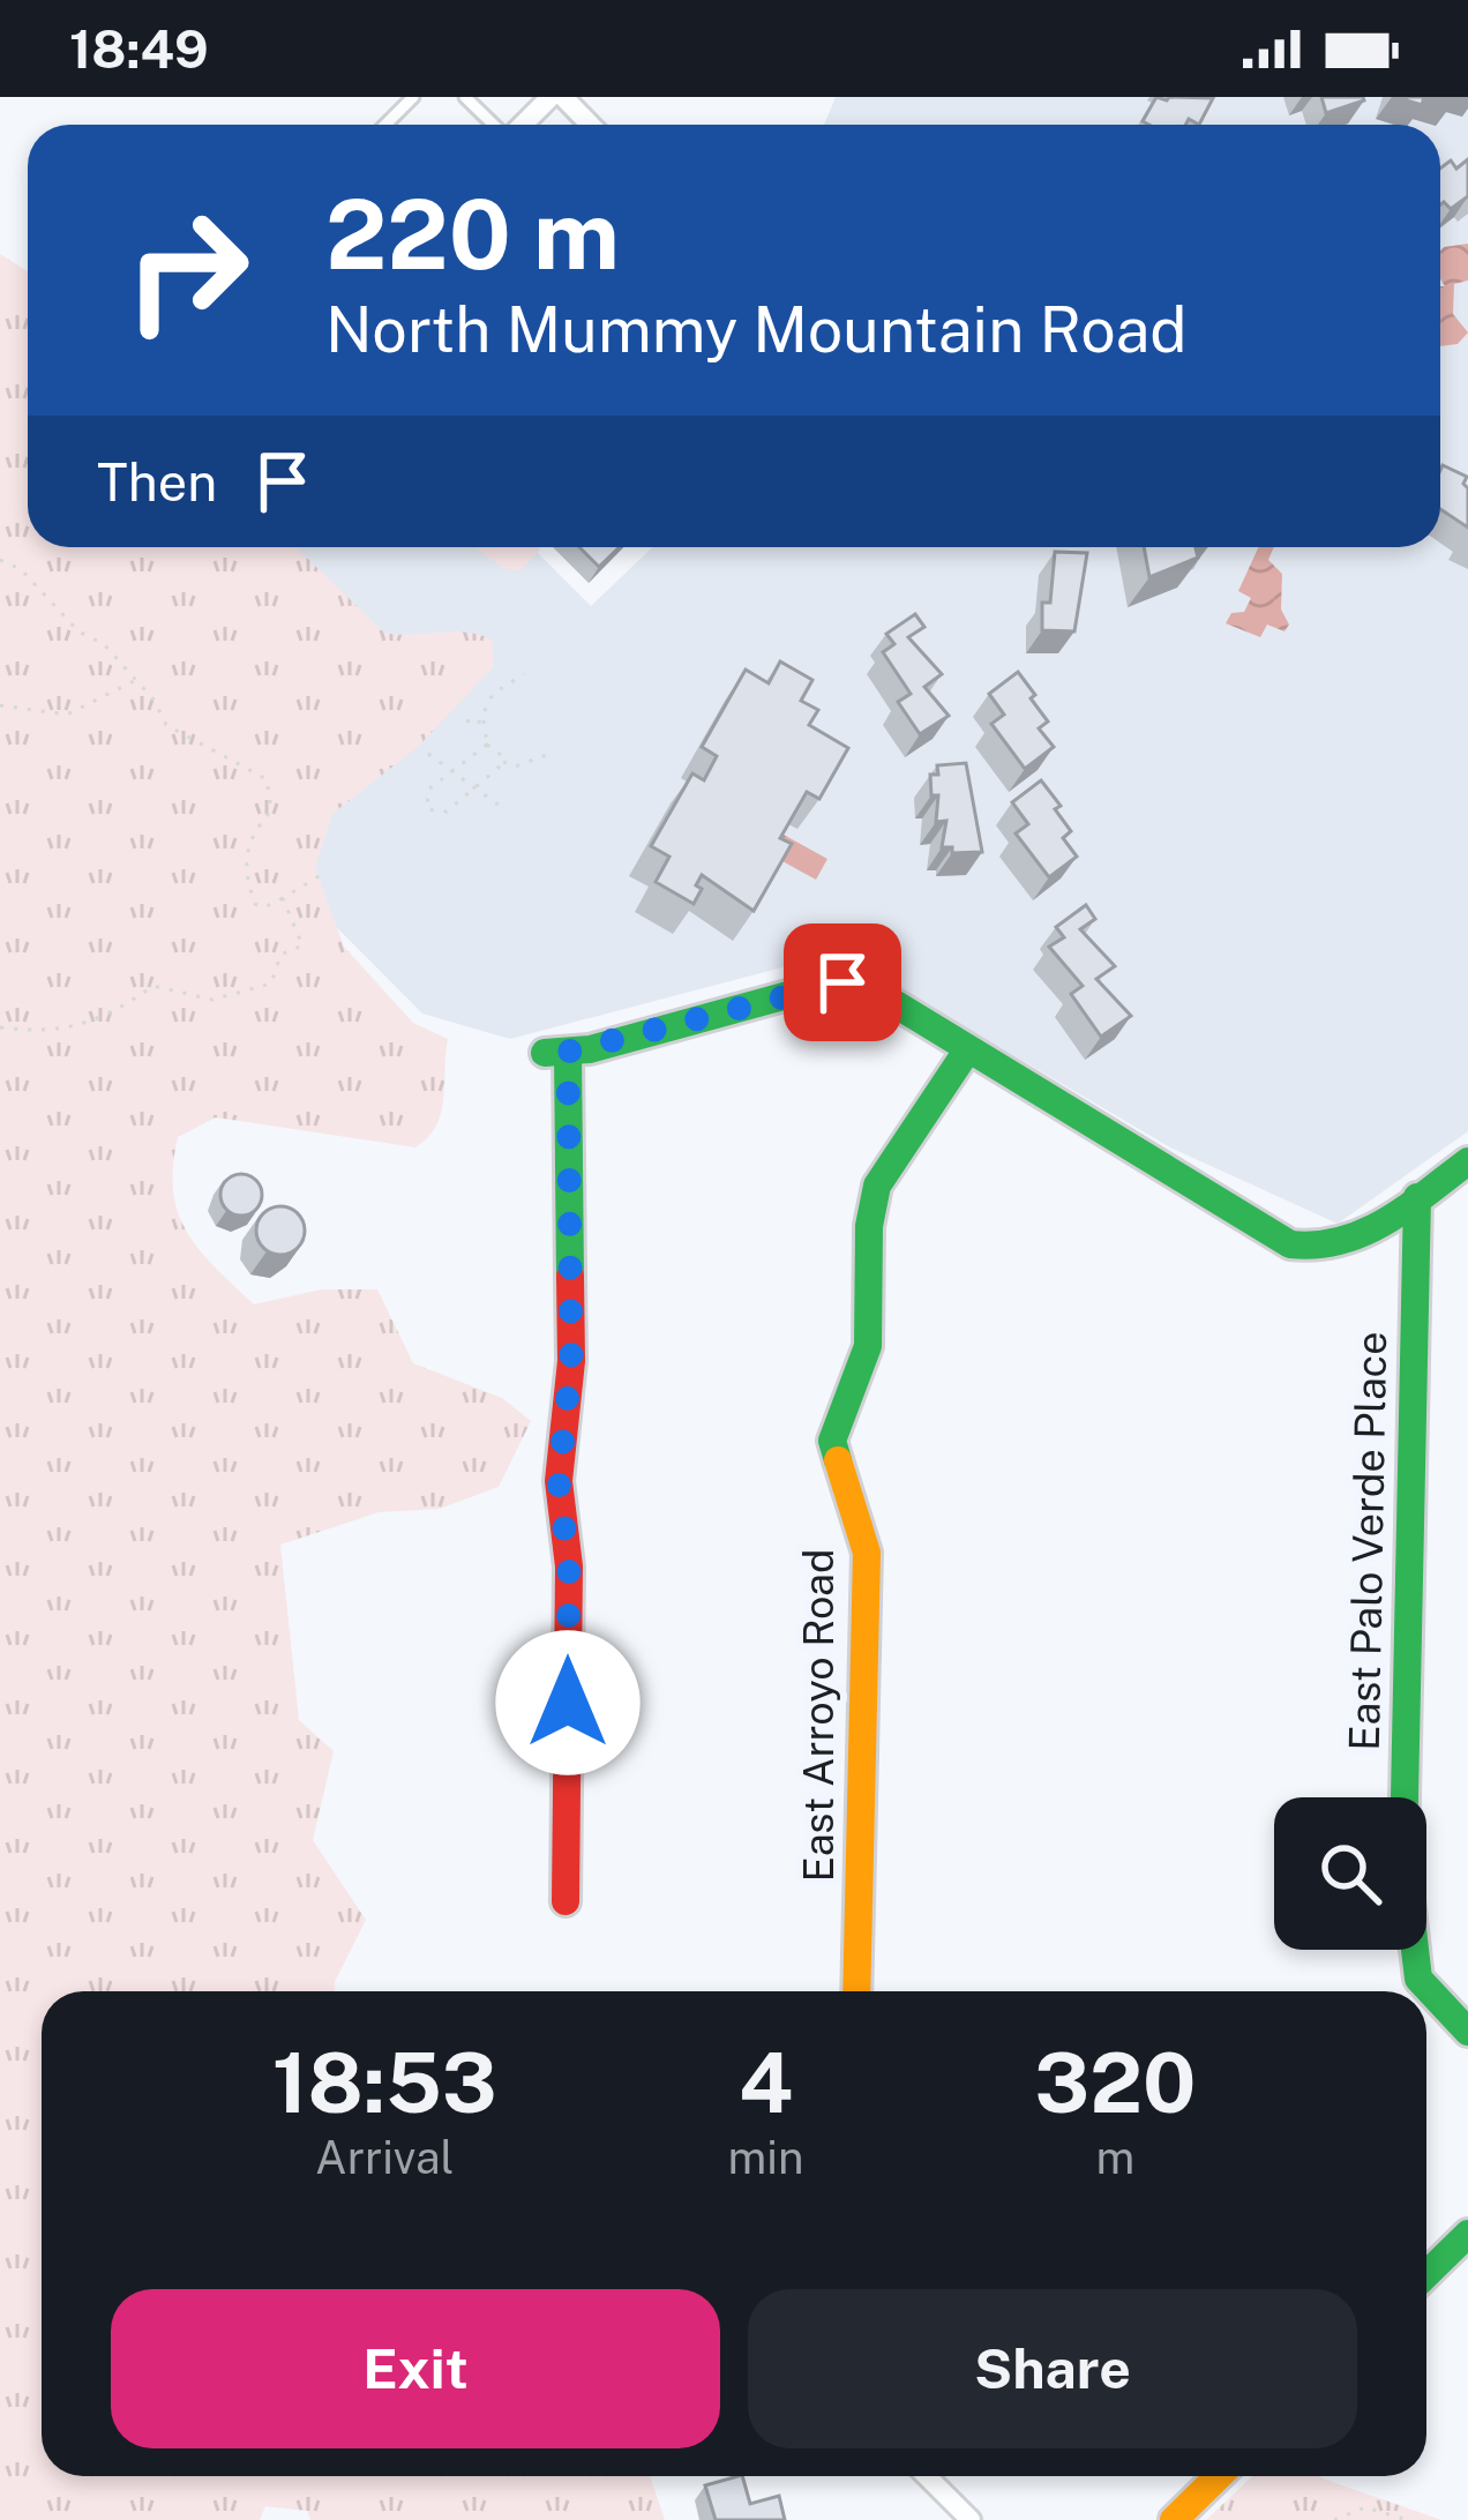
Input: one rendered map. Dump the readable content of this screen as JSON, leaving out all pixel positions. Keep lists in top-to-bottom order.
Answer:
{
  "streets": {
    "street": ["East Palo Verde Place", "East Arroyo Road"]
  },
  "page": {
    "status": "18:49",
    "turn": ["220 m", "North Mummy Mountain Road"],
    "then": "Then",
    "eta": [
      "18:53",
      "Arrival",
      "4",
      "min",
      "320",
      "m"
    ],
    "buttons": ["Exit", "Share"]
  }
}
